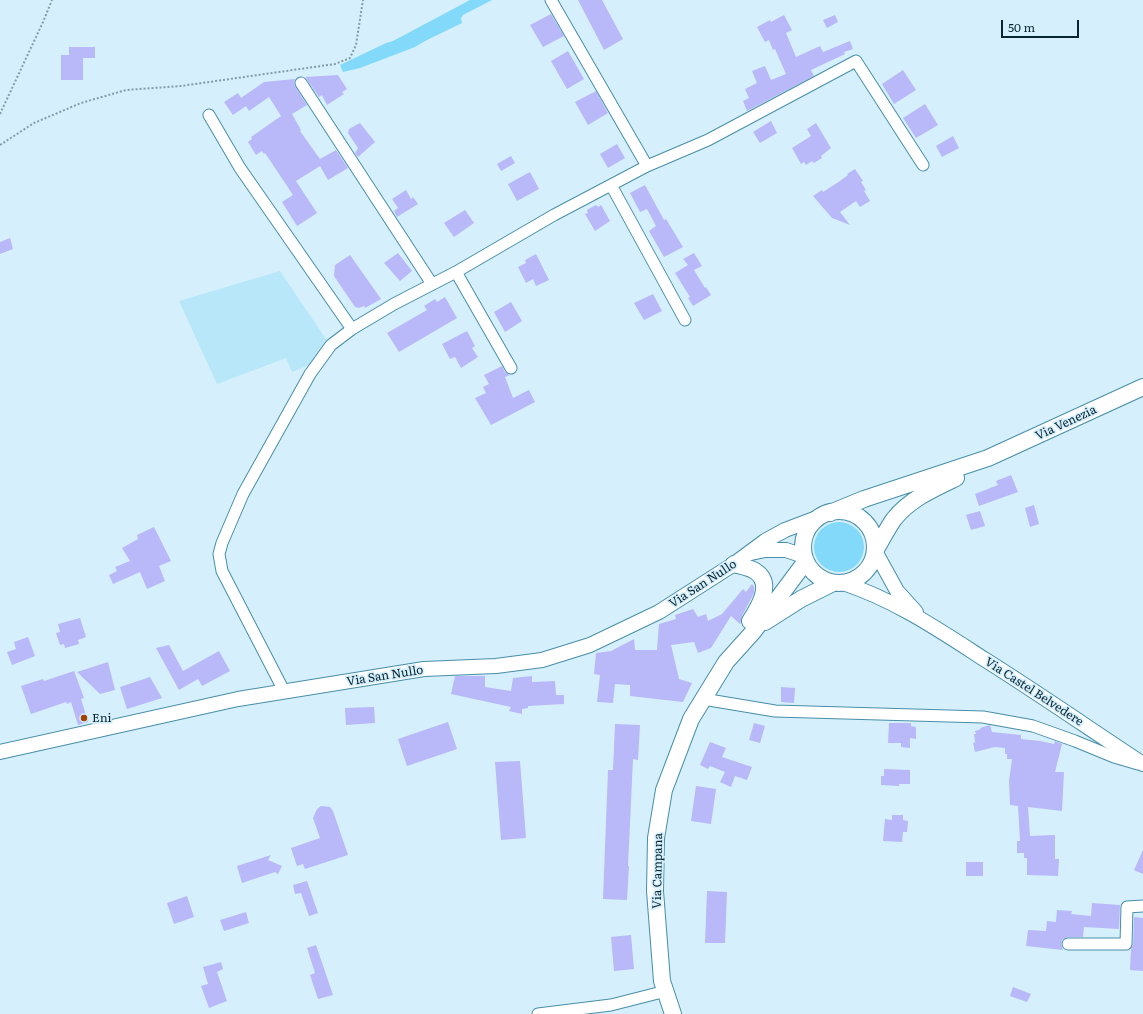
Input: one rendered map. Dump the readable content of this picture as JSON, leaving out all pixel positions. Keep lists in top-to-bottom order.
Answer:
{
  "streets": {
    "main road": ["Via Venezia", "Via Campana"],
    "street": ["Via San Nullo", "Via Castel Belvedere"]
  },
  "crossings": [
    ["Via Venezia", "Via San Nullo"],
    ["Via Venezia", "Via Campana"],
    ["Via San Nullo", "Via Campana"]
  ],
  "places": ["Eni"],
  "scale_bar": "50 m"
}
